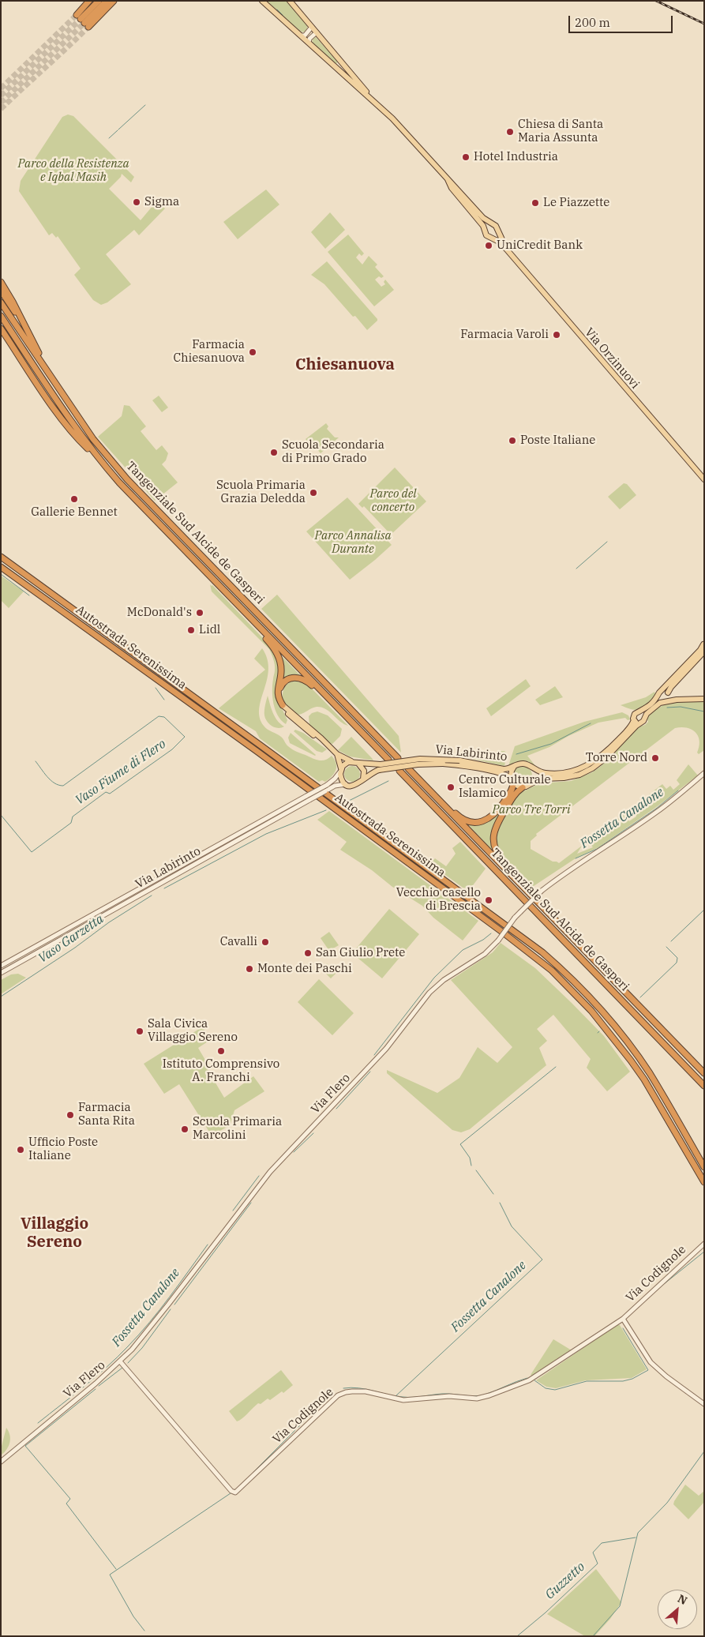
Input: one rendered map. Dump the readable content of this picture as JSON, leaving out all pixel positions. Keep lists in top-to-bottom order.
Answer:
{
  "streets": {
    "highway": ["Tangenziale Sud Alcide de Gasperi", "Autostrada Serenissima"],
    "main road": ["Via Orzinuovi", "Via Labirinto"],
    "street": ["Via Flero", "Via Codignole"]
  },
  "crossings": [
    ["Via Flero", "Via Codignole"]
  ],
  "districts": ["Chiesanuova", "Villaggio Sereno"],
  "water": [
    "Vaso Fiume di Flero",
    "Fossetta Canalone",
    "Vaso Garzetta",
    "Guzzetto"
  ],
  "parks": [
    "Parco della Resistenza e Iqbal Masih",
    "Parco del concerto",
    "Parco Annalisa Durante",
    "Parco Tre Torri"
  ],
  "places": [
    "Chiesa di Santa Maria Assunta",
    "Hotel Industria",
    "Sigma",
    "Le Piazzette",
    "UniCredit Bank",
    "Farmacia Varoli",
    "Farmacia Chiesanuova",
    "Poste Italiane",
    "Scuola Secondaria di Primo Grado",
    "Scuola Primaria Grazia Deledda",
    "Gallerie Bennet",
    "McDonald's",
    "Lidl",
    "Torre Nord",
    "Centro Culturale Islamico",
    "Vecchio casello di Brescia",
    "Cavalli",
    "San Giulio Prete",
    "Monte dei Paschi",
    "Sala Civica Villaggio Sereno",
    "Istituto Comprensivo A. Franchi",
    "Farmacia Santa Rita",
    "Scuola Primaria Marcolini",
    "Ufficio Poste Italiane"
  ],
  "scale_bar": "200 m",
  "north": "top right"
}
